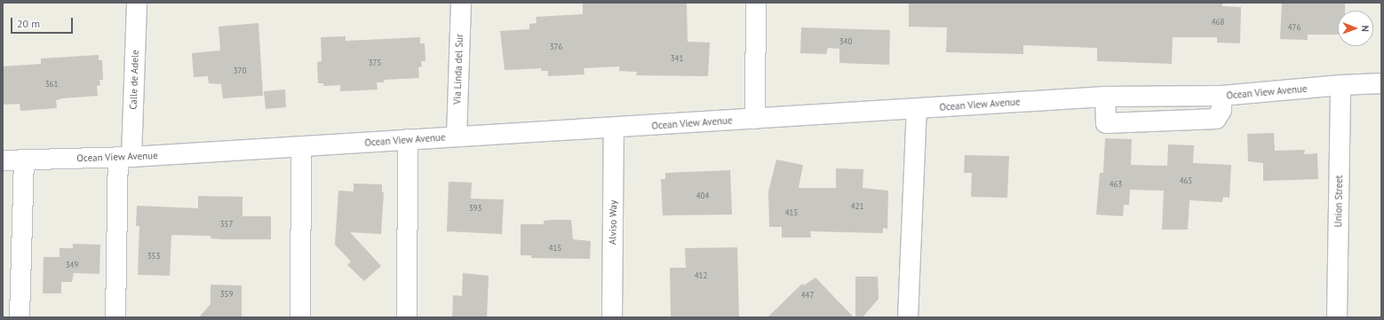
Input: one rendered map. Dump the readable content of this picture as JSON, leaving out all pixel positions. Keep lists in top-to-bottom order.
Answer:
{
  "streets": {
    "street": [
      "Via Linda del Sur",
      "Calle de Adele",
      "Ocean View Avenue",
      "Union Street",
      "Alviso Way"
    ]
  },
  "crossings": [
    ["Via Linda del Sur", "Ocean View Avenue"],
    ["Calle de Adele", "Ocean View Avenue"],
    ["Ocean View Avenue", "Union Street"],
    ["Ocean View Avenue", "Alviso Way"]
  ],
  "house_numbers": [
    "468",
    "476",
    "340",
    "376",
    "341",
    "375",
    "370",
    "361",
    "465",
    "463",
    "404",
    "421",
    "393",
    "415",
    "357",
    "415",
    "353",
    "349",
    "412",
    "359",
    "447"
  ],
  "scale_bar": "20 m",
  "north": "right"
}
